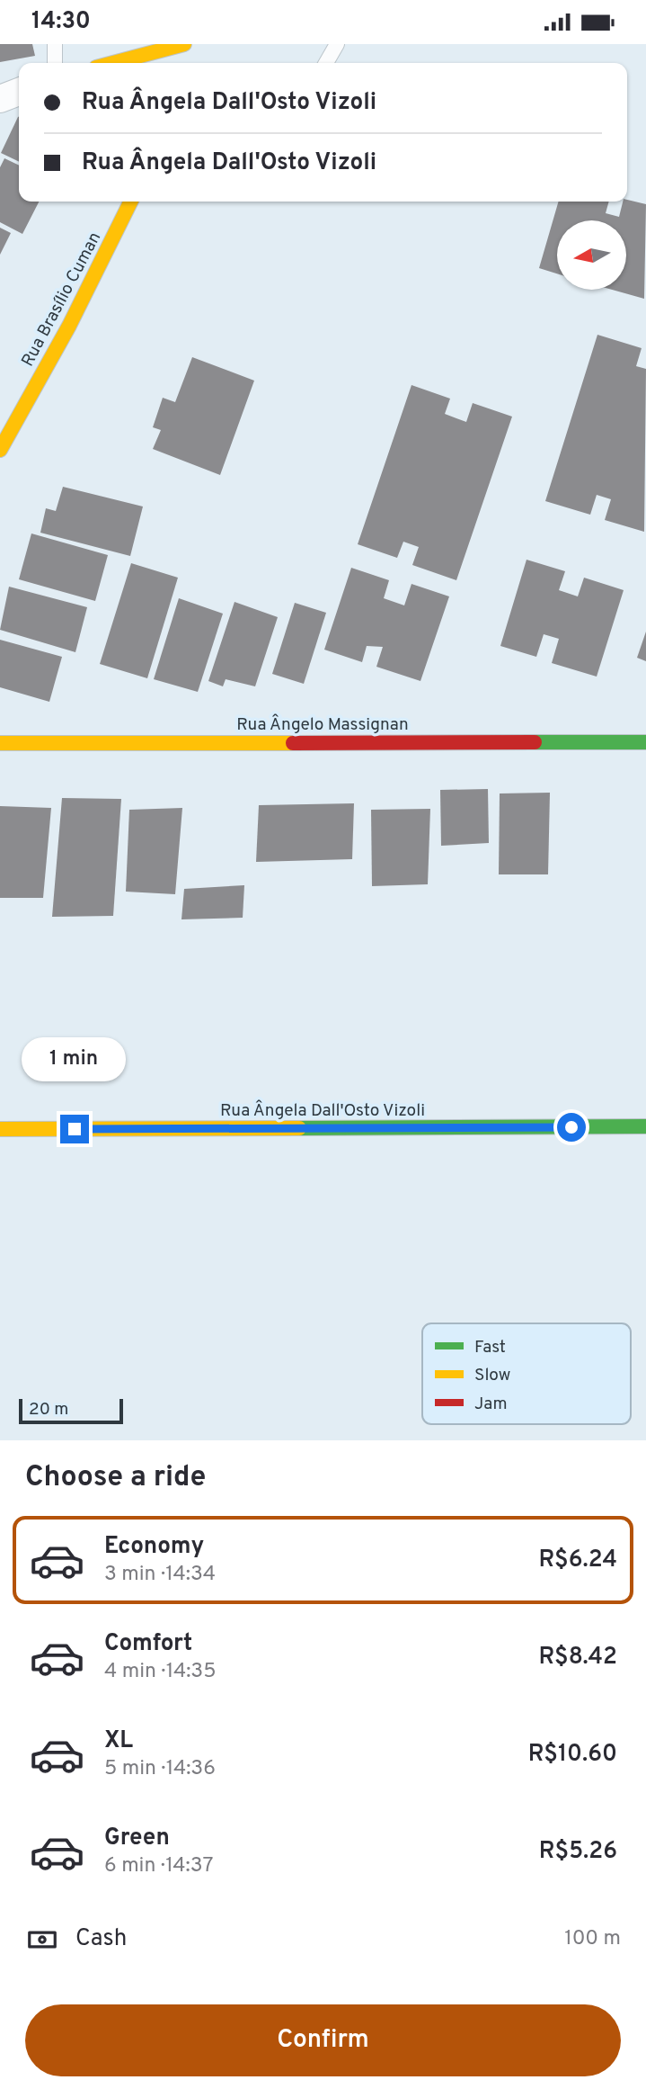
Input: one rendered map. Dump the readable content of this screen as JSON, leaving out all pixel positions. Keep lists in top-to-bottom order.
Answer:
{
  "streets": {
    "street": ["Rua Brasílio Cuman", "Rua Ângelo Massignan", "Rua Ângela Dall'Osto Vizoli"]
  },
  "legend": ["Fast", "Slow", "Jam"],
  "scale_bar": "20 m",
  "north": "left",
  "page": {
    "status": "14:30",
    "banner": ["Rua Ângela Dall'Osto Vizoli", "Rua Ângela Dall'Osto Vizoli"],
    "bubble": "1 min",
    "scale": "20 m",
    "heading": "Choose a ride",
    "list": [
      {
        "name": "Economy",
        "note": "3 min · 14:34",
        "value": "R$6.24"
      },
      {
        "name": "Comfort",
        "note": "4 min · 14:35",
        "value": "R$8.42"
      },
      {
        "name": "XL",
        "note": "5 min · 14:36",
        "value": "R$10.60"
      },
      {
        "name": "Green",
        "note": "6 min · 14:37",
        "value": "R$5.26"
      }
    ],
    "pay": ["Cash", "100 m"],
    "buttons": "Confirm"
  }
}
